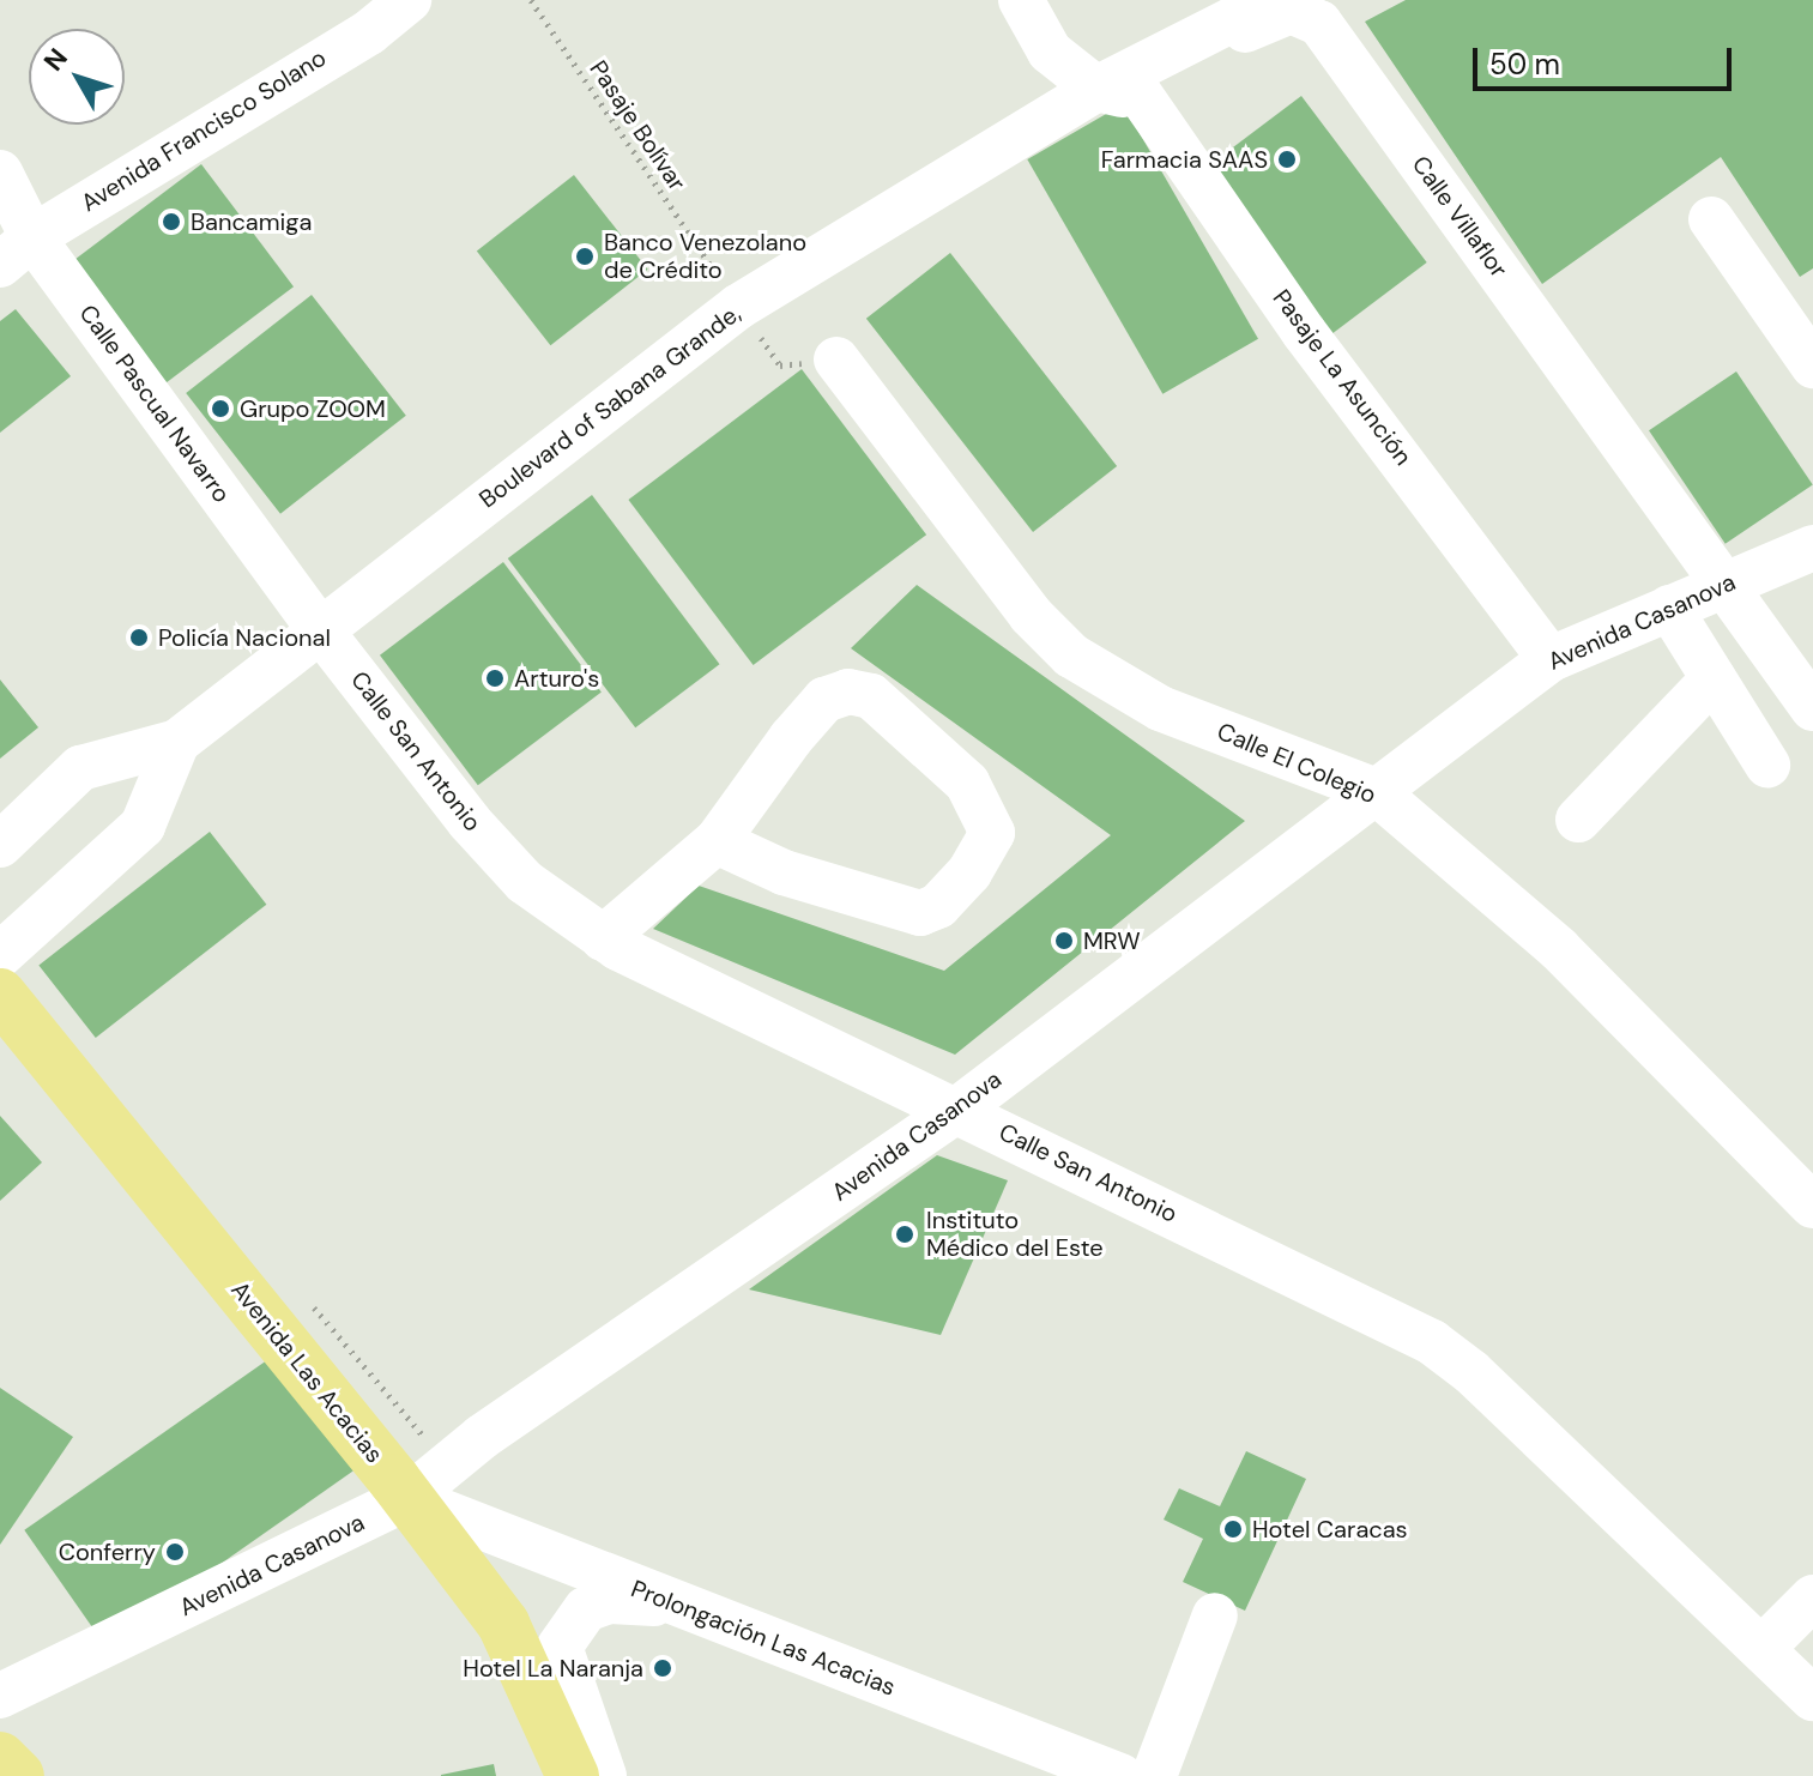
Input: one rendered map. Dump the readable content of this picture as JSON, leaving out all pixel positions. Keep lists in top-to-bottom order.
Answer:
{
  "streets": {
    "main road": ["Avenida Las Acacias"],
    "street": [
      "Avenida Francisco Solano",
      "Calle Villaflor",
      "Pasaje La Asunción",
      "Calle Pascual Navarro",
      "Boulevard of Sabana Grande,",
      "Avenida Casanova",
      "Calle San Antonio",
      "Calle El Colegio",
      "Prolongación Las Acacias"
    ],
    "path": ["Pasaje Bolívar"]
  },
  "crossings": [
    ["Pasaje Bolívar", "Boulevard of Sabana Grande,"],
    ["Pasaje Bolívar", "Calle El Colegio"],
    ["Avenida Francisco Solano", "Calle Pascual Navarro"],
    ["Calle Villaflor", "Pasaje La Asunción"],
    ["Calle Villaflor", "Boulevard of Sabana Grande,"],
    ["Calle Villaflor", "Avenida Casanova"],
    ["Pasaje La Asunción", "Boulevard of Sabana Grande,"],
    ["Pasaje La Asunción", "Avenida Casanova"],
    ["Calle Pascual Navarro", "Boulevard of Sabana Grande,"],
    ["Calle Pascual Navarro", "Calle San Antonio"],
    ["Boulevard of Sabana Grande,", "Calle San Antonio"],
    ["Avenida Casanova", "Calle San Antonio"],
    ["Avenida Casanova", "Calle El Colegio"],
    ["Avenida Casanova", "Avenida Las Acacias"],
    ["Avenida Casanova", "Prolongación Las Acacias"],
    ["Avenida Las Acacias", "Prolongación Las Acacias"]
  ],
  "places": [
    "Farmacia SAAS",
    "Bancamiga",
    "Banco Venezolano de Crédito",
    "Grupo ZOOM",
    "Policía Nacional",
    "Arturo's",
    "MRW",
    "Instituto Médico del Este",
    "Hotel Caracas",
    "Conferry",
    "Hotel La Naranja"
  ],
  "scale_bar": "50 m",
  "north": "top left"
}
